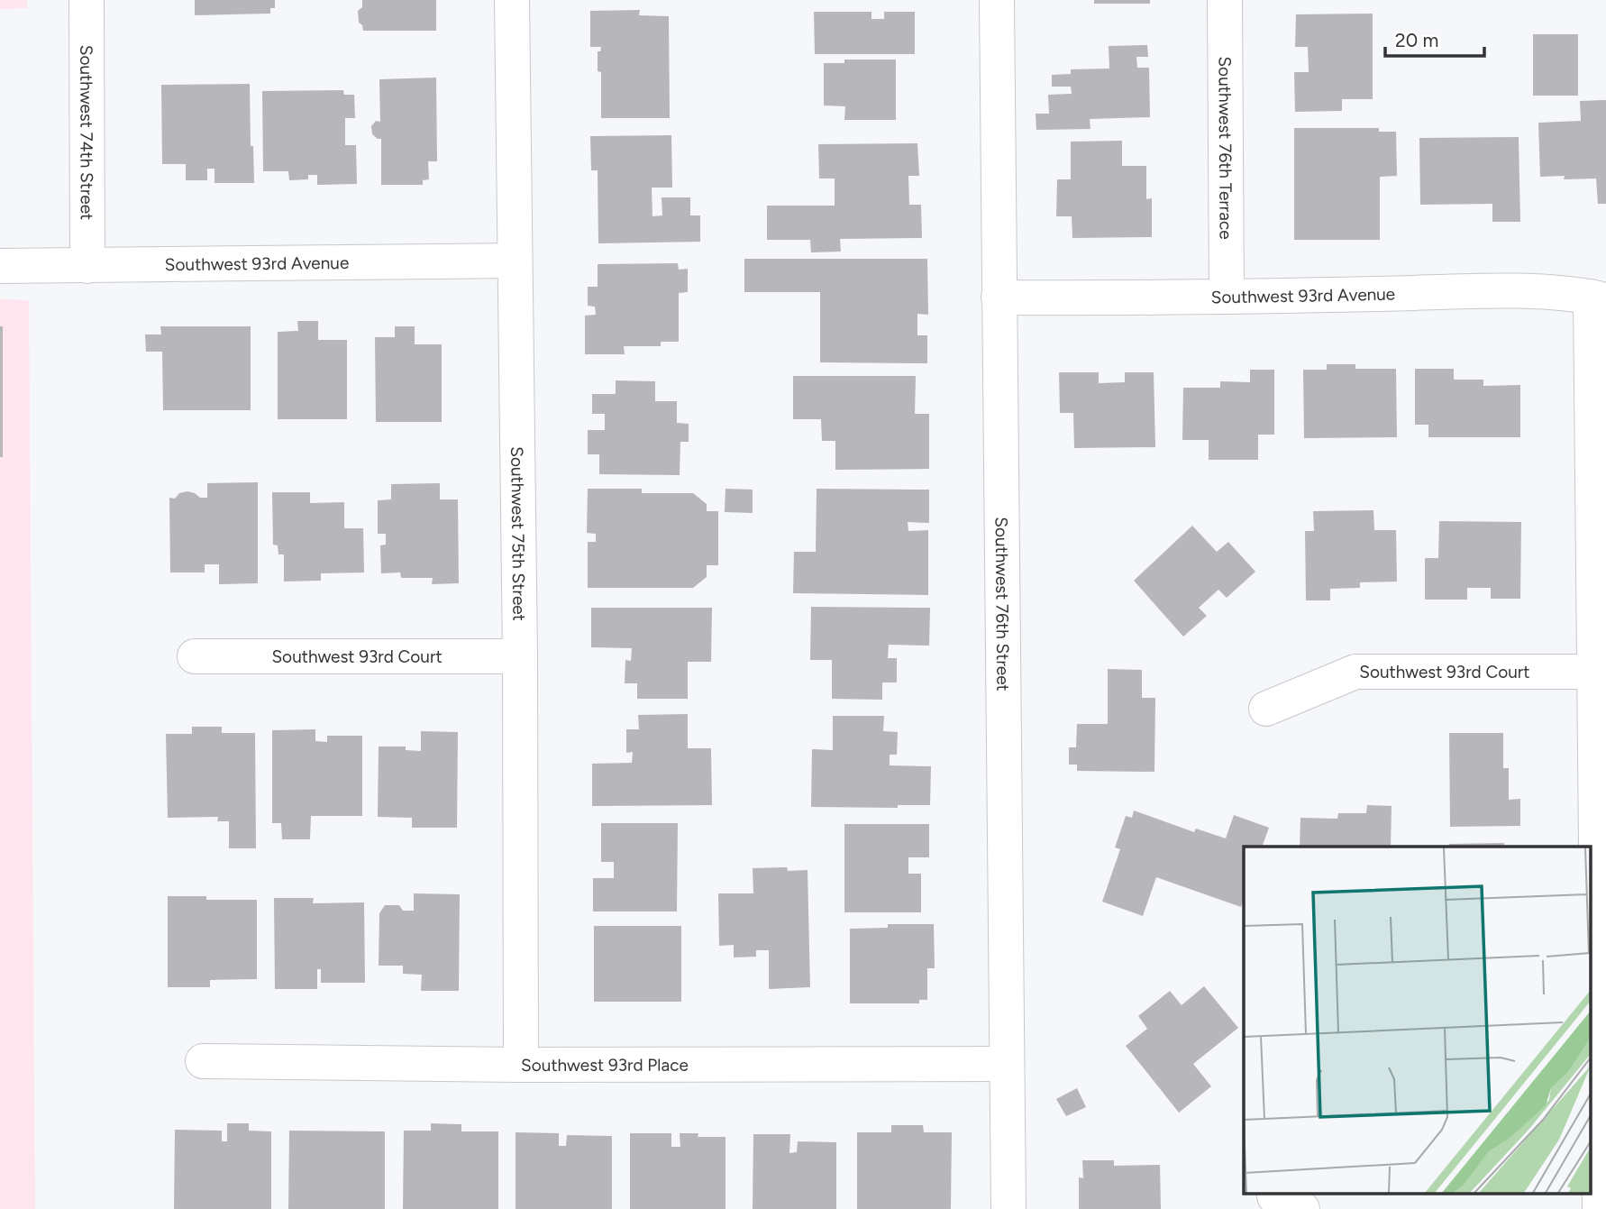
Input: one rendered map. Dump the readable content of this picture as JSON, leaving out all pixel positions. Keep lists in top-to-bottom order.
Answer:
{
  "streets": {
    "street": [
      "Southwest 74th Street",
      "Southwest 76th Terrace",
      "Southwest 93rd Avenue",
      "Southwest 75th Street",
      "Southwest 76th Street",
      "Southwest 93rd Court",
      "Southwest 93rd Place"
    ]
  },
  "crossings": [
    ["Southwest 74th Street", "Southwest 93rd Avenue"],
    ["Southwest 76th Terrace", "Southwest 93rd Avenue"],
    ["Southwest 93rd Avenue", "Southwest 75th Street"],
    ["Southwest 93rd Avenue", "Southwest 76th Street"],
    ["Southwest 75th Street", "Southwest 93rd Court"],
    ["Southwest 75th Street", "Southwest 93rd Place"],
    ["Southwest 76th Street", "Southwest 93rd Place"]
  ],
  "scale_bar": "20 m"
}
